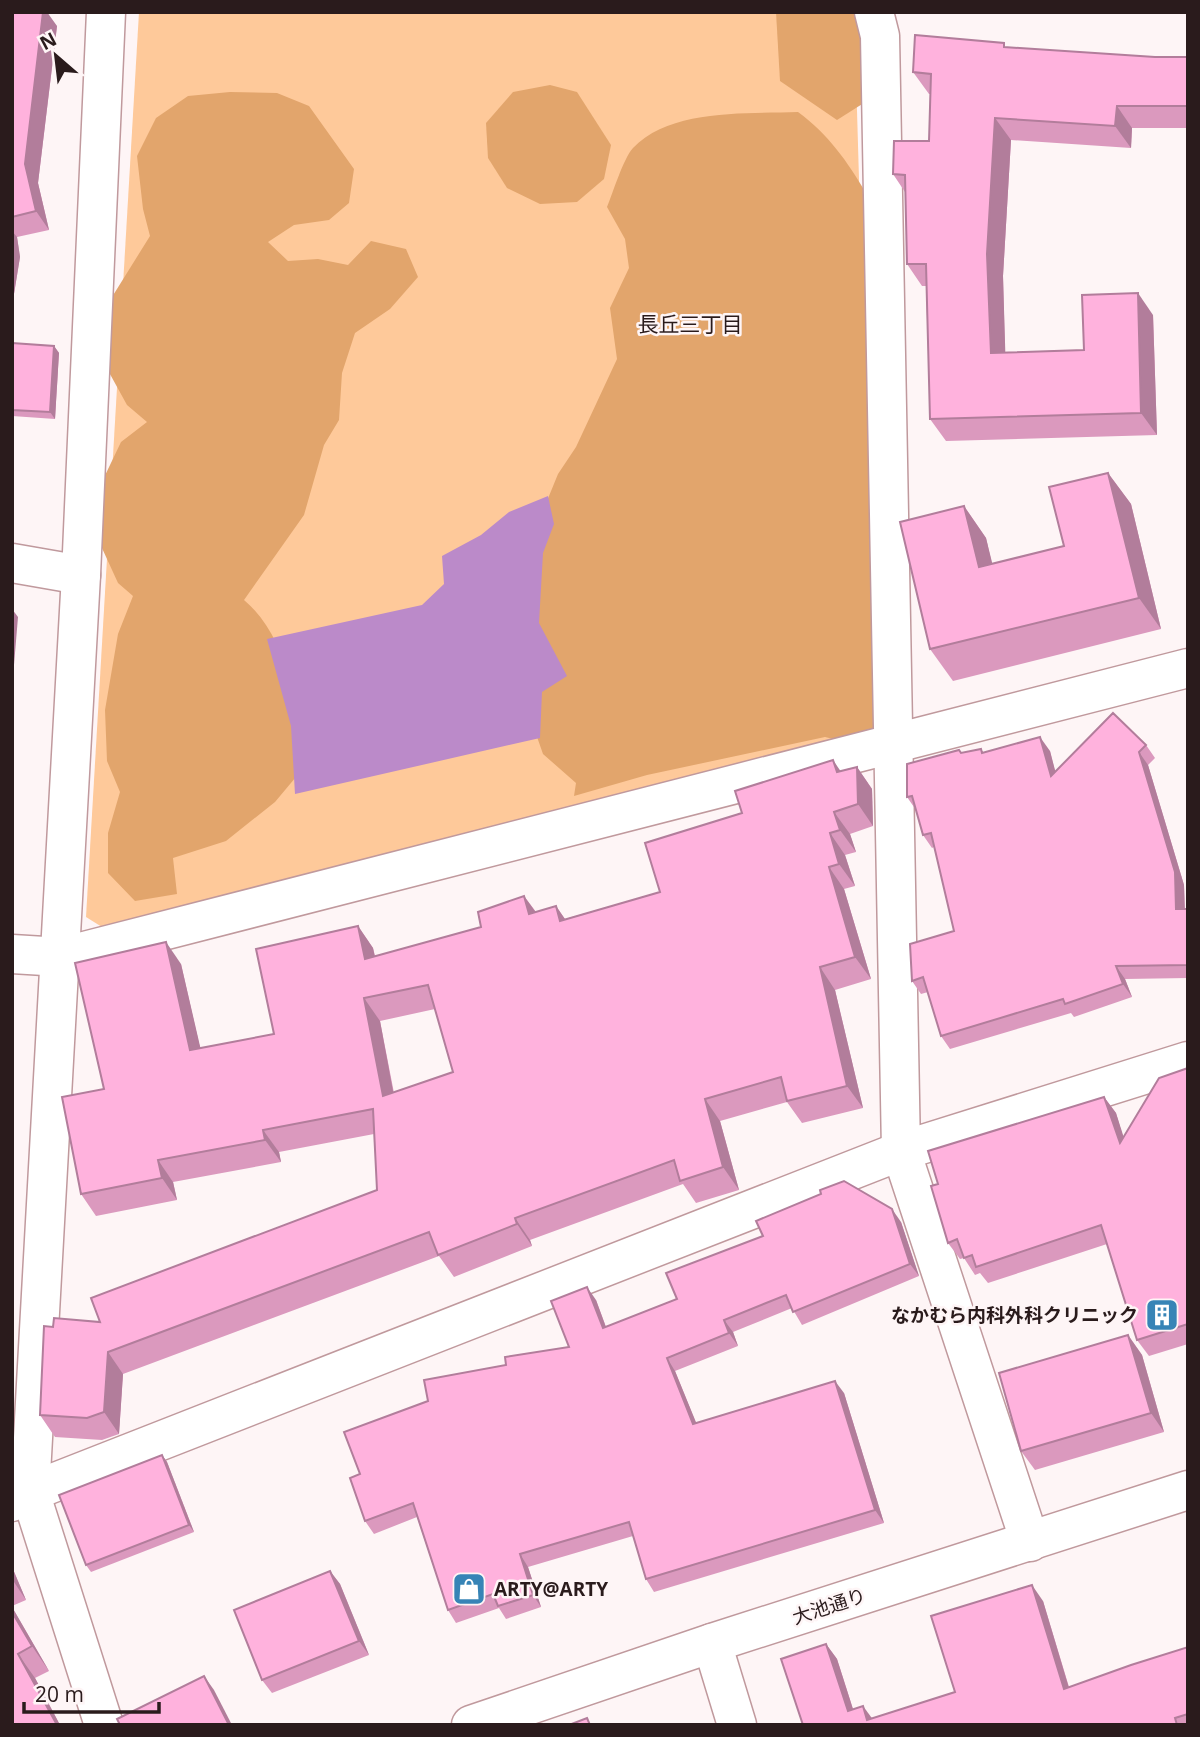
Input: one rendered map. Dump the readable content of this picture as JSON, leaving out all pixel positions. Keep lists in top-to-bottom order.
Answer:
{
  "streets": {
    "street": ["大池通り"]
  },
  "districts": ["長丘三丁目"],
  "places": {
    "building": ["なかむら内科外科クリニック"],
    "shop": ["ARTY@ARTY"]
  },
  "scale_bar": "20 m",
  "north": "top left"
}
